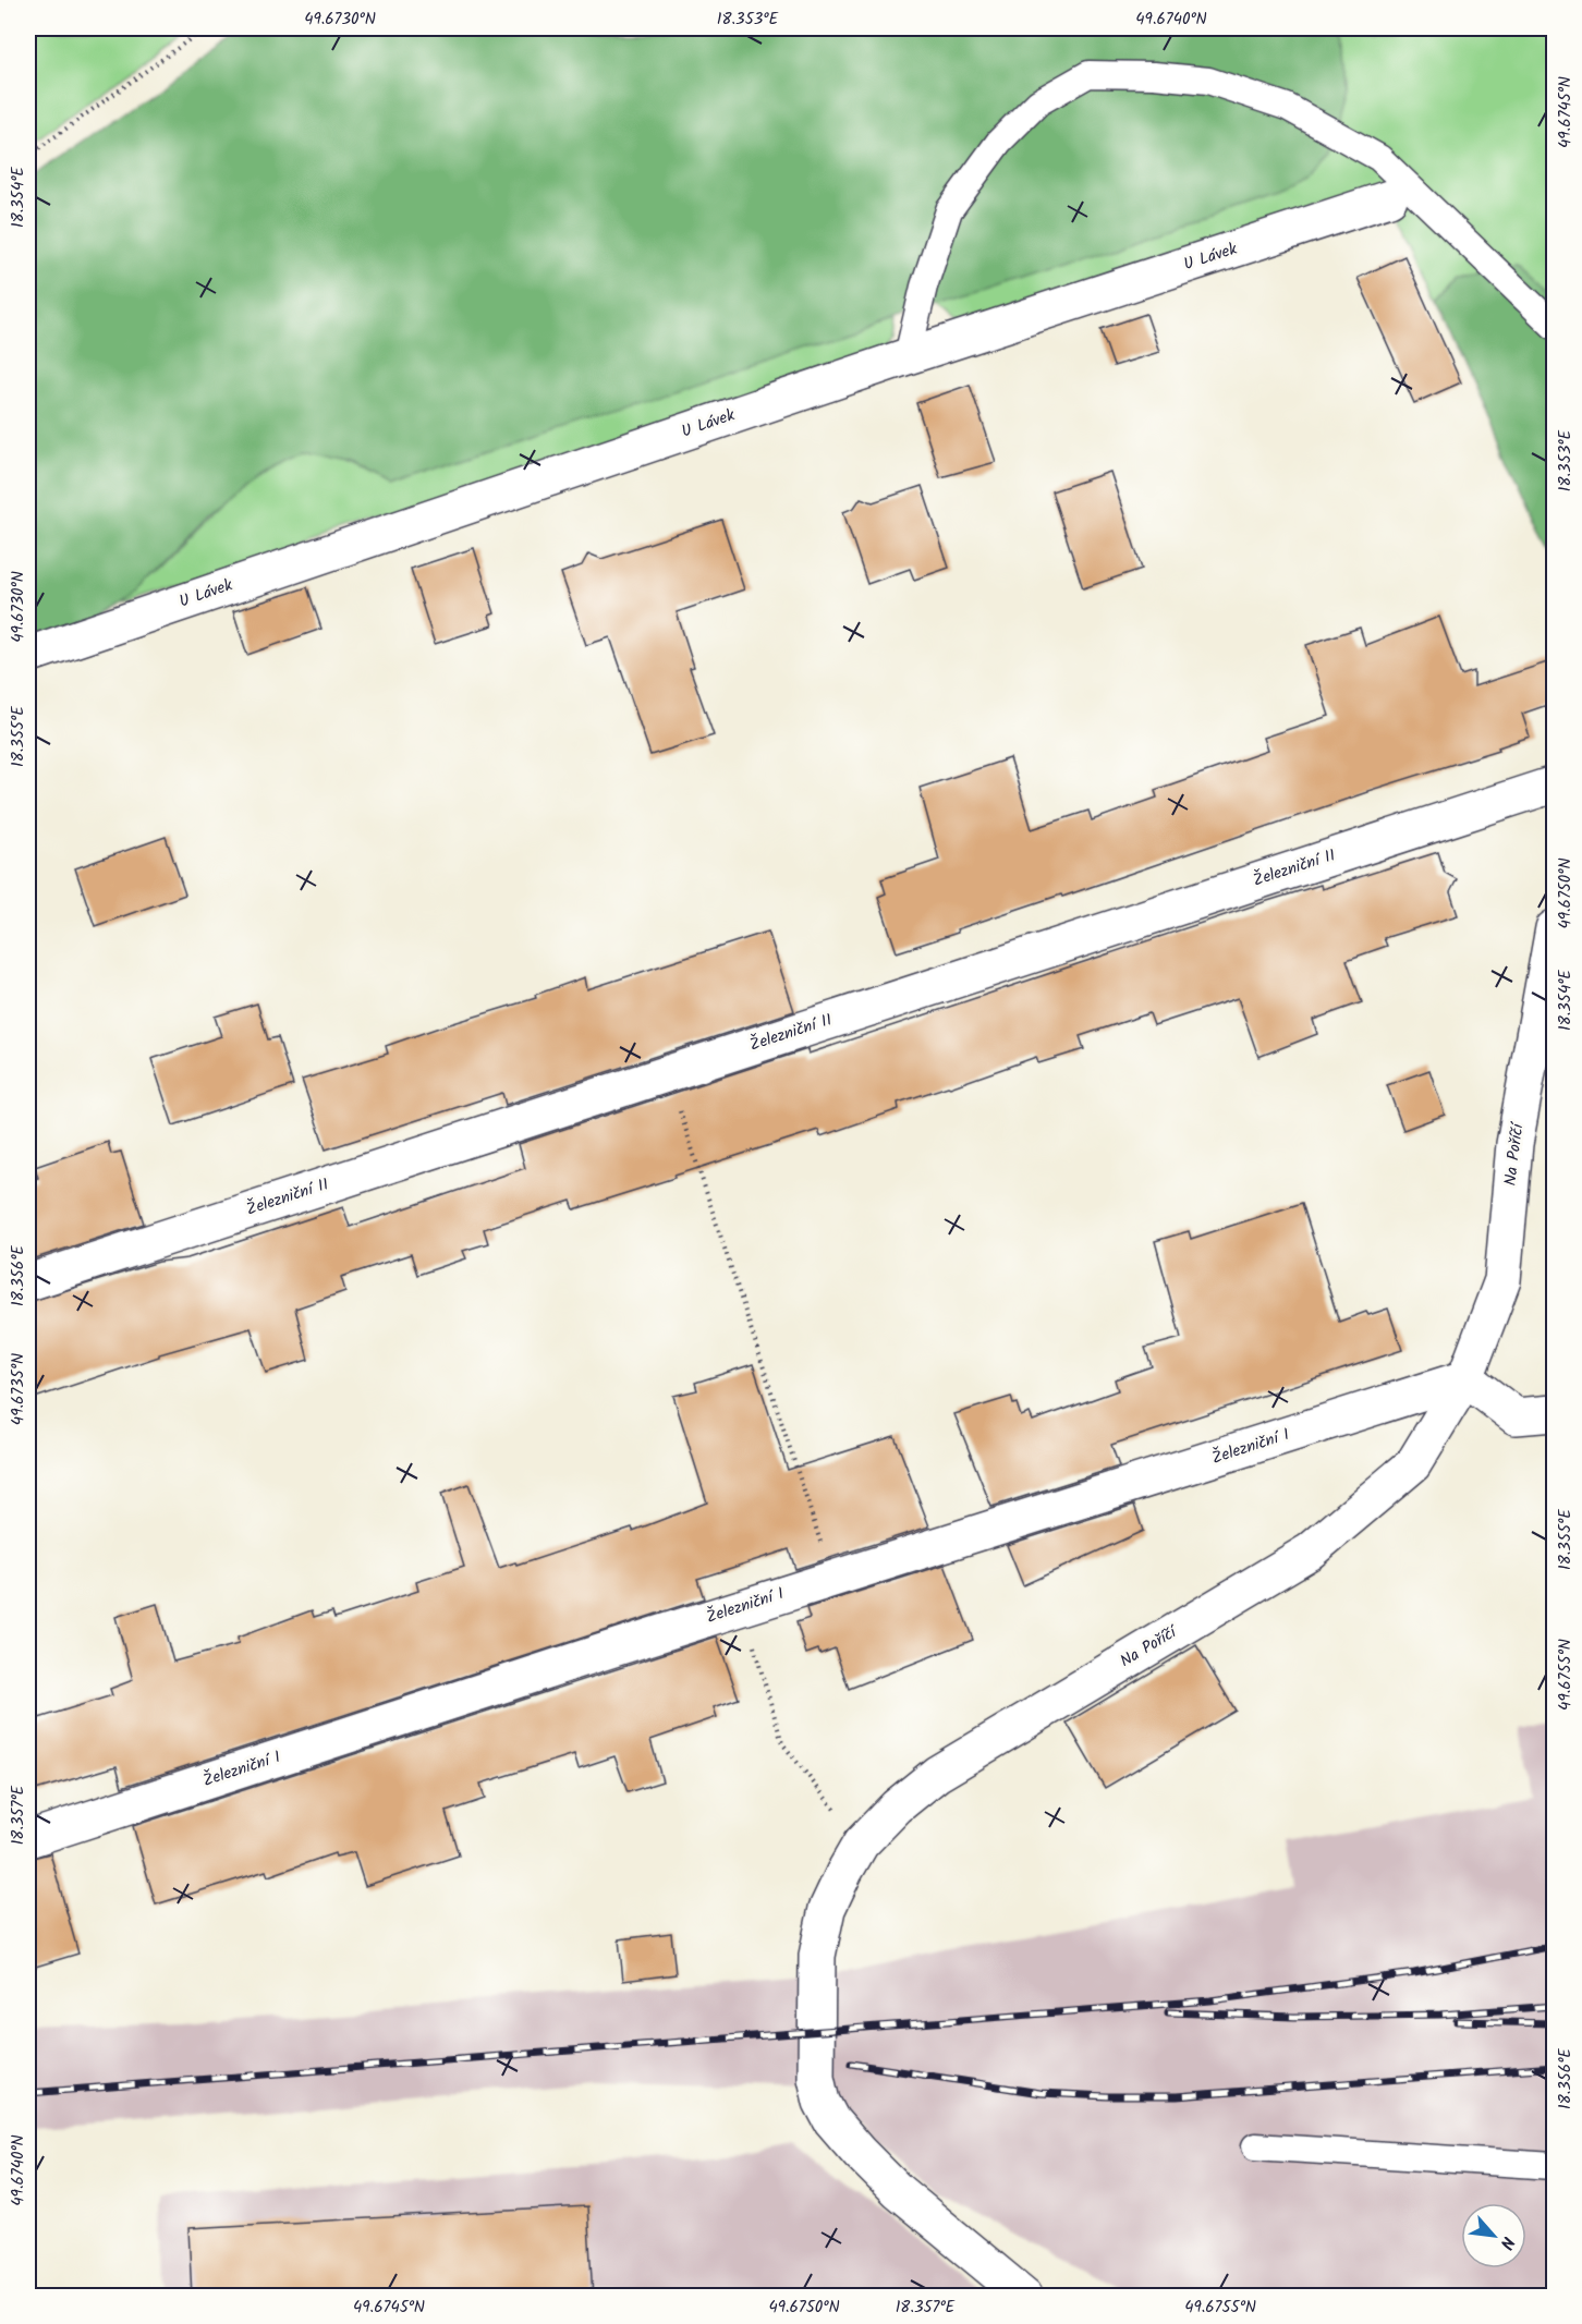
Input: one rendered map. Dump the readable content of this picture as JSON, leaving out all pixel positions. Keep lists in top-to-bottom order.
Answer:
{
  "streets": {
    "street": [
      "U Lávek",
      "Železniční II",
      "Na Poříčí",
      "Železniční I"
    ]
  },
  "crossings": [
    ["Na Poříčí", "Železniční I"]
  ],
  "north": "bottom right",
  "coordinates": [
    "49.6730°N",
    "18.353°E",
    "49.6740°N",
    "49.6745°N",
    "18.354°E",
    "18.355°E",
    "49.6750°N",
    "18.356°E",
    "49.6735°N",
    "49.6755°N",
    "18.357°E"
  ]
}
